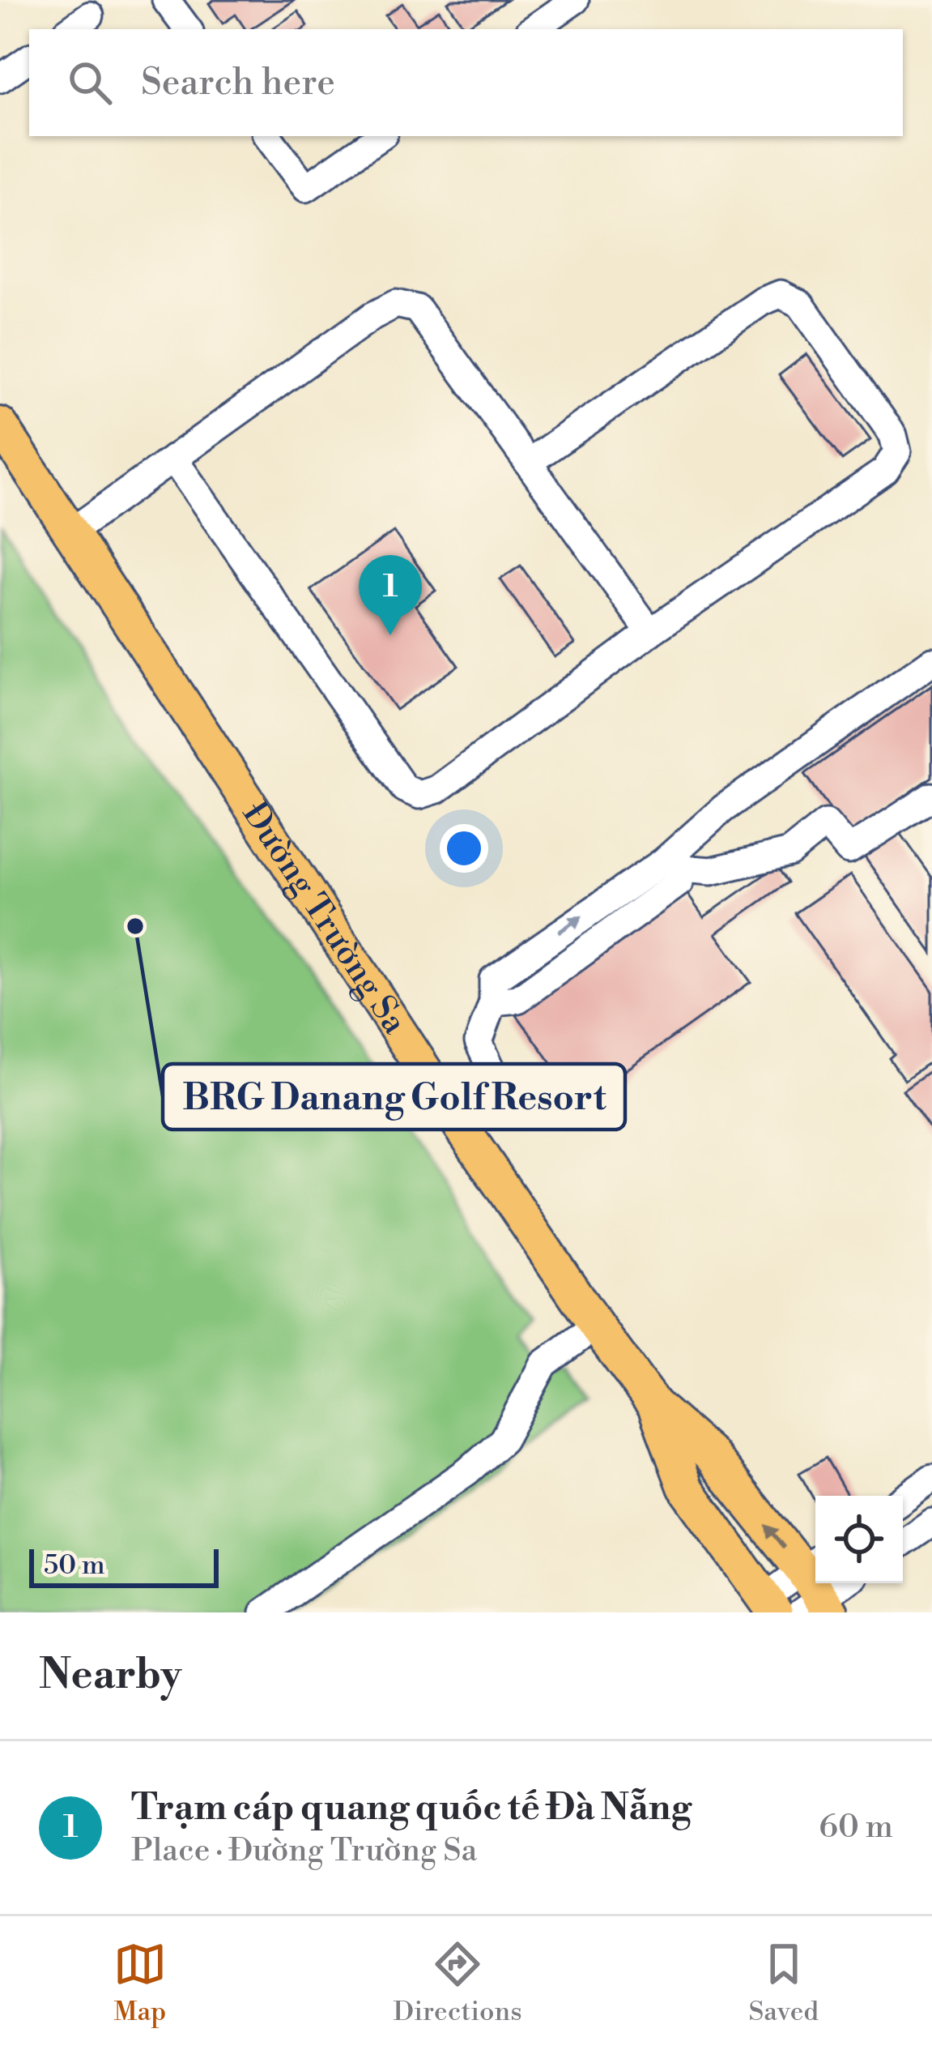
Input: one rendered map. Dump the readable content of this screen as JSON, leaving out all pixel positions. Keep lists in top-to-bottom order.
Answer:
{
  "streets": {
    "main road": ["Đường Trường Sa"]
  },
  "places": ["BRG Danang Golf Resort"],
  "scale_bar": "50 m",
  "page": {
    "search": "Search here",
    "pins": "1",
    "scale": "50 m",
    "heading": "Nearby",
    "list": [
      {
        "mark": "1",
        "name": "Trạm cáp quang quốc tế Đà Nẵng",
        "note": "Place · Đường Trường Sa",
        "value": "60 m"
      }
    ],
    "nav": ["Map", "Directions", "Saved"]
  }
}
